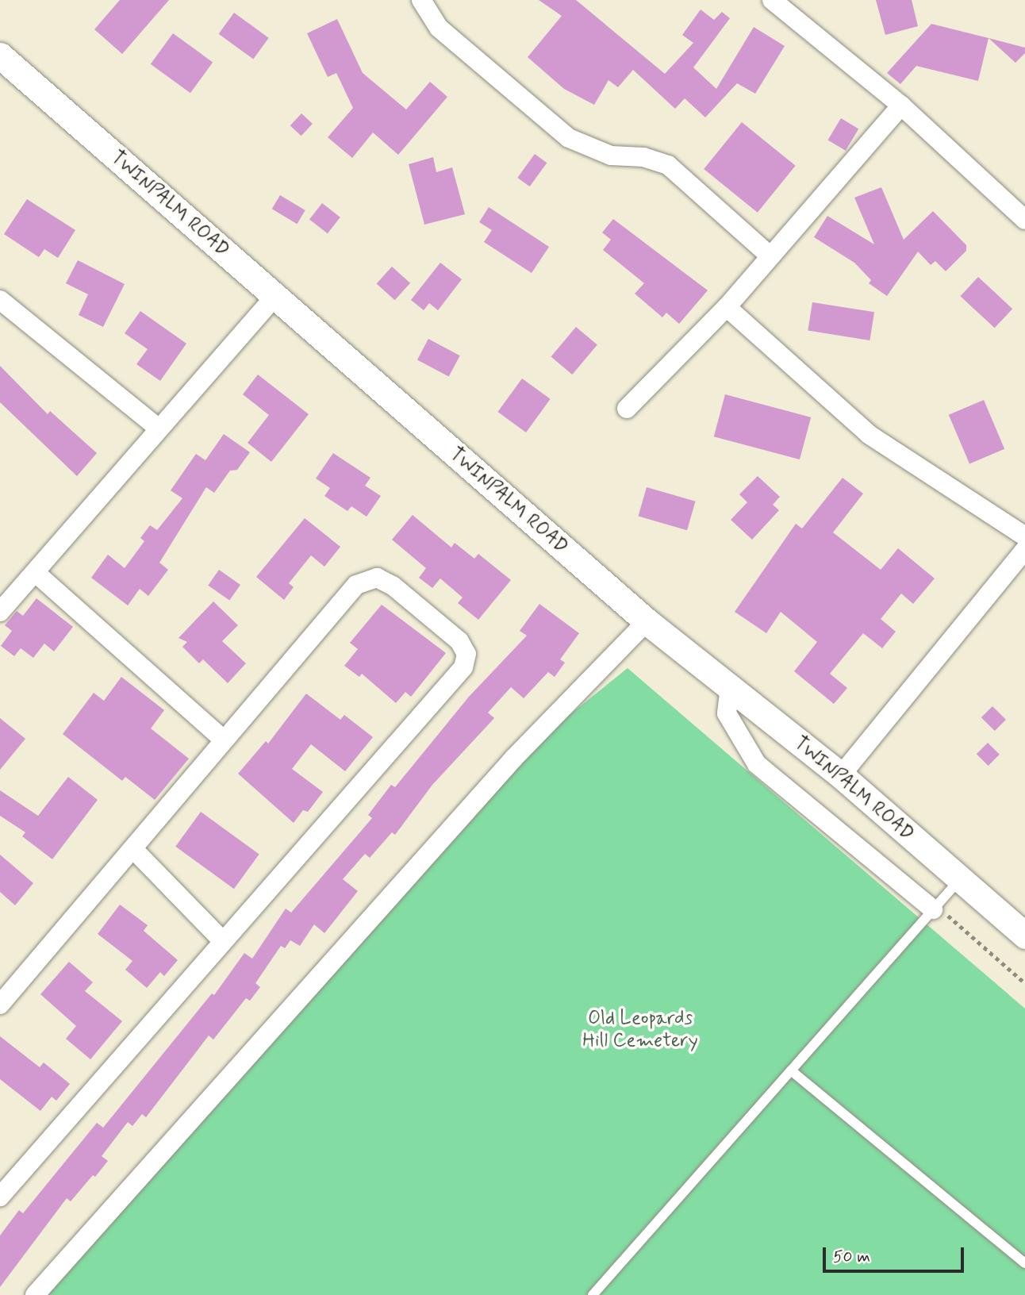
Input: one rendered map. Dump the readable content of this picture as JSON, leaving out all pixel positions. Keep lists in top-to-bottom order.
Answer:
{
  "streets": {
    "main road": ["TWINPALM ROAD"]
  },
  "parks": ["Old Leopards Hill Cemetery"],
  "scale_bar": "50 m"
}
